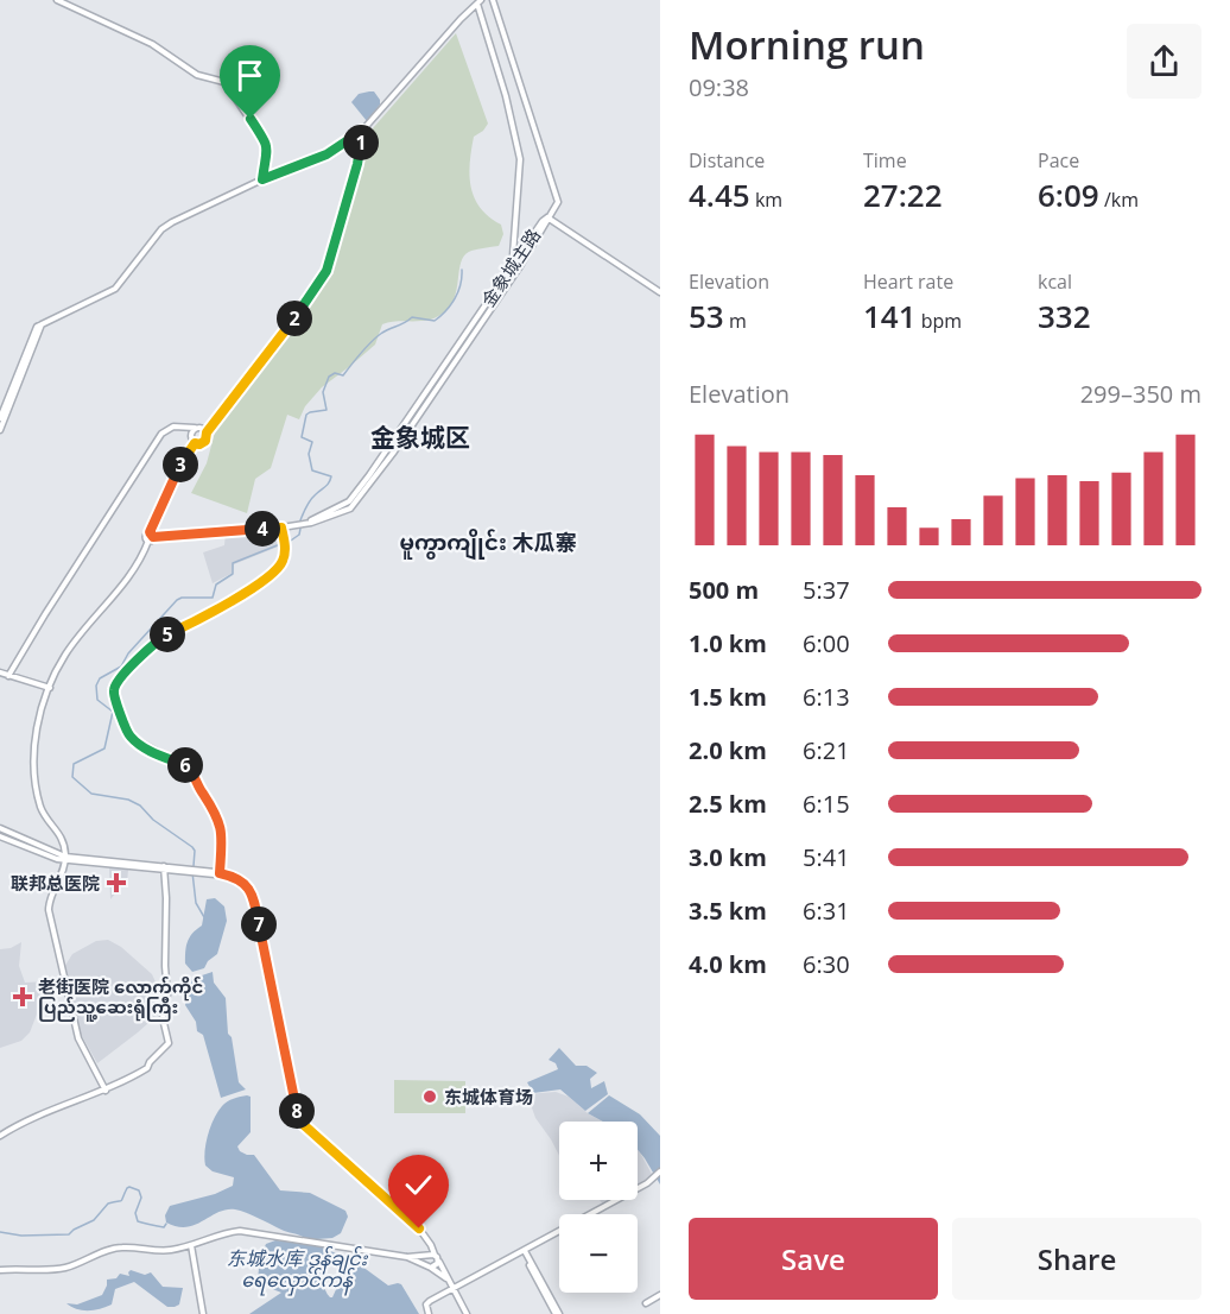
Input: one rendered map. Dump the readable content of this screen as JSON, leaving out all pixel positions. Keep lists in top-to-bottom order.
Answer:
{
  "streets": {
    "main road": ["金象城主路"]
  },
  "districts": ["金象城区", "မူကွာကျိုင်း 木瓜寨"],
  "water": ["东城水库 ဒွန်ချင်း ရေလှောင်ကန်"],
  "places": {
    "health": ["联邦总医院", "老街医院 လောက်ကိုင် ပြည်သူ့ဆေးရုံကြီး"],
    "other": ["东城体育场"]
  },
  "page": {
    "heading": ["Morning run", "09:38"],
    "stats": [
      ["Distance", "4.45 km"],
      ["Time", "27:22"],
      ["Pace", "6:09 /km"],
      ["Elevation", "53 m"],
      ["Heart rate", "141 bpm"],
      ["kcal", "332"]
    ],
    "pins": [
      "1",
      "2",
      "3",
      "4",
      "5",
      "6",
      "7",
      "8"
    ],
    "chart": ["Elevation", "299–350 m"],
    "list": [
      {
        "name": "500 m",
        "note": "5:37"
      },
      {
        "name": "1.0 km",
        "note": "6:00"
      },
      {
        "name": "1.5 km",
        "note": "6:13"
      },
      {
        "name": "2.0 km",
        "note": "6:21"
      },
      {
        "name": "2.5 km",
        "note": "6:15"
      },
      {
        "name": "3.0 km",
        "note": "5:41"
      },
      {
        "name": "3.5 km",
        "note": "6:31"
      },
      {
        "name": "4.0 km",
        "note": "6:30"
      }
    ],
    "map_buttons": ["+", "−"],
    "buttons": ["Save", "Share"]
  }
}
